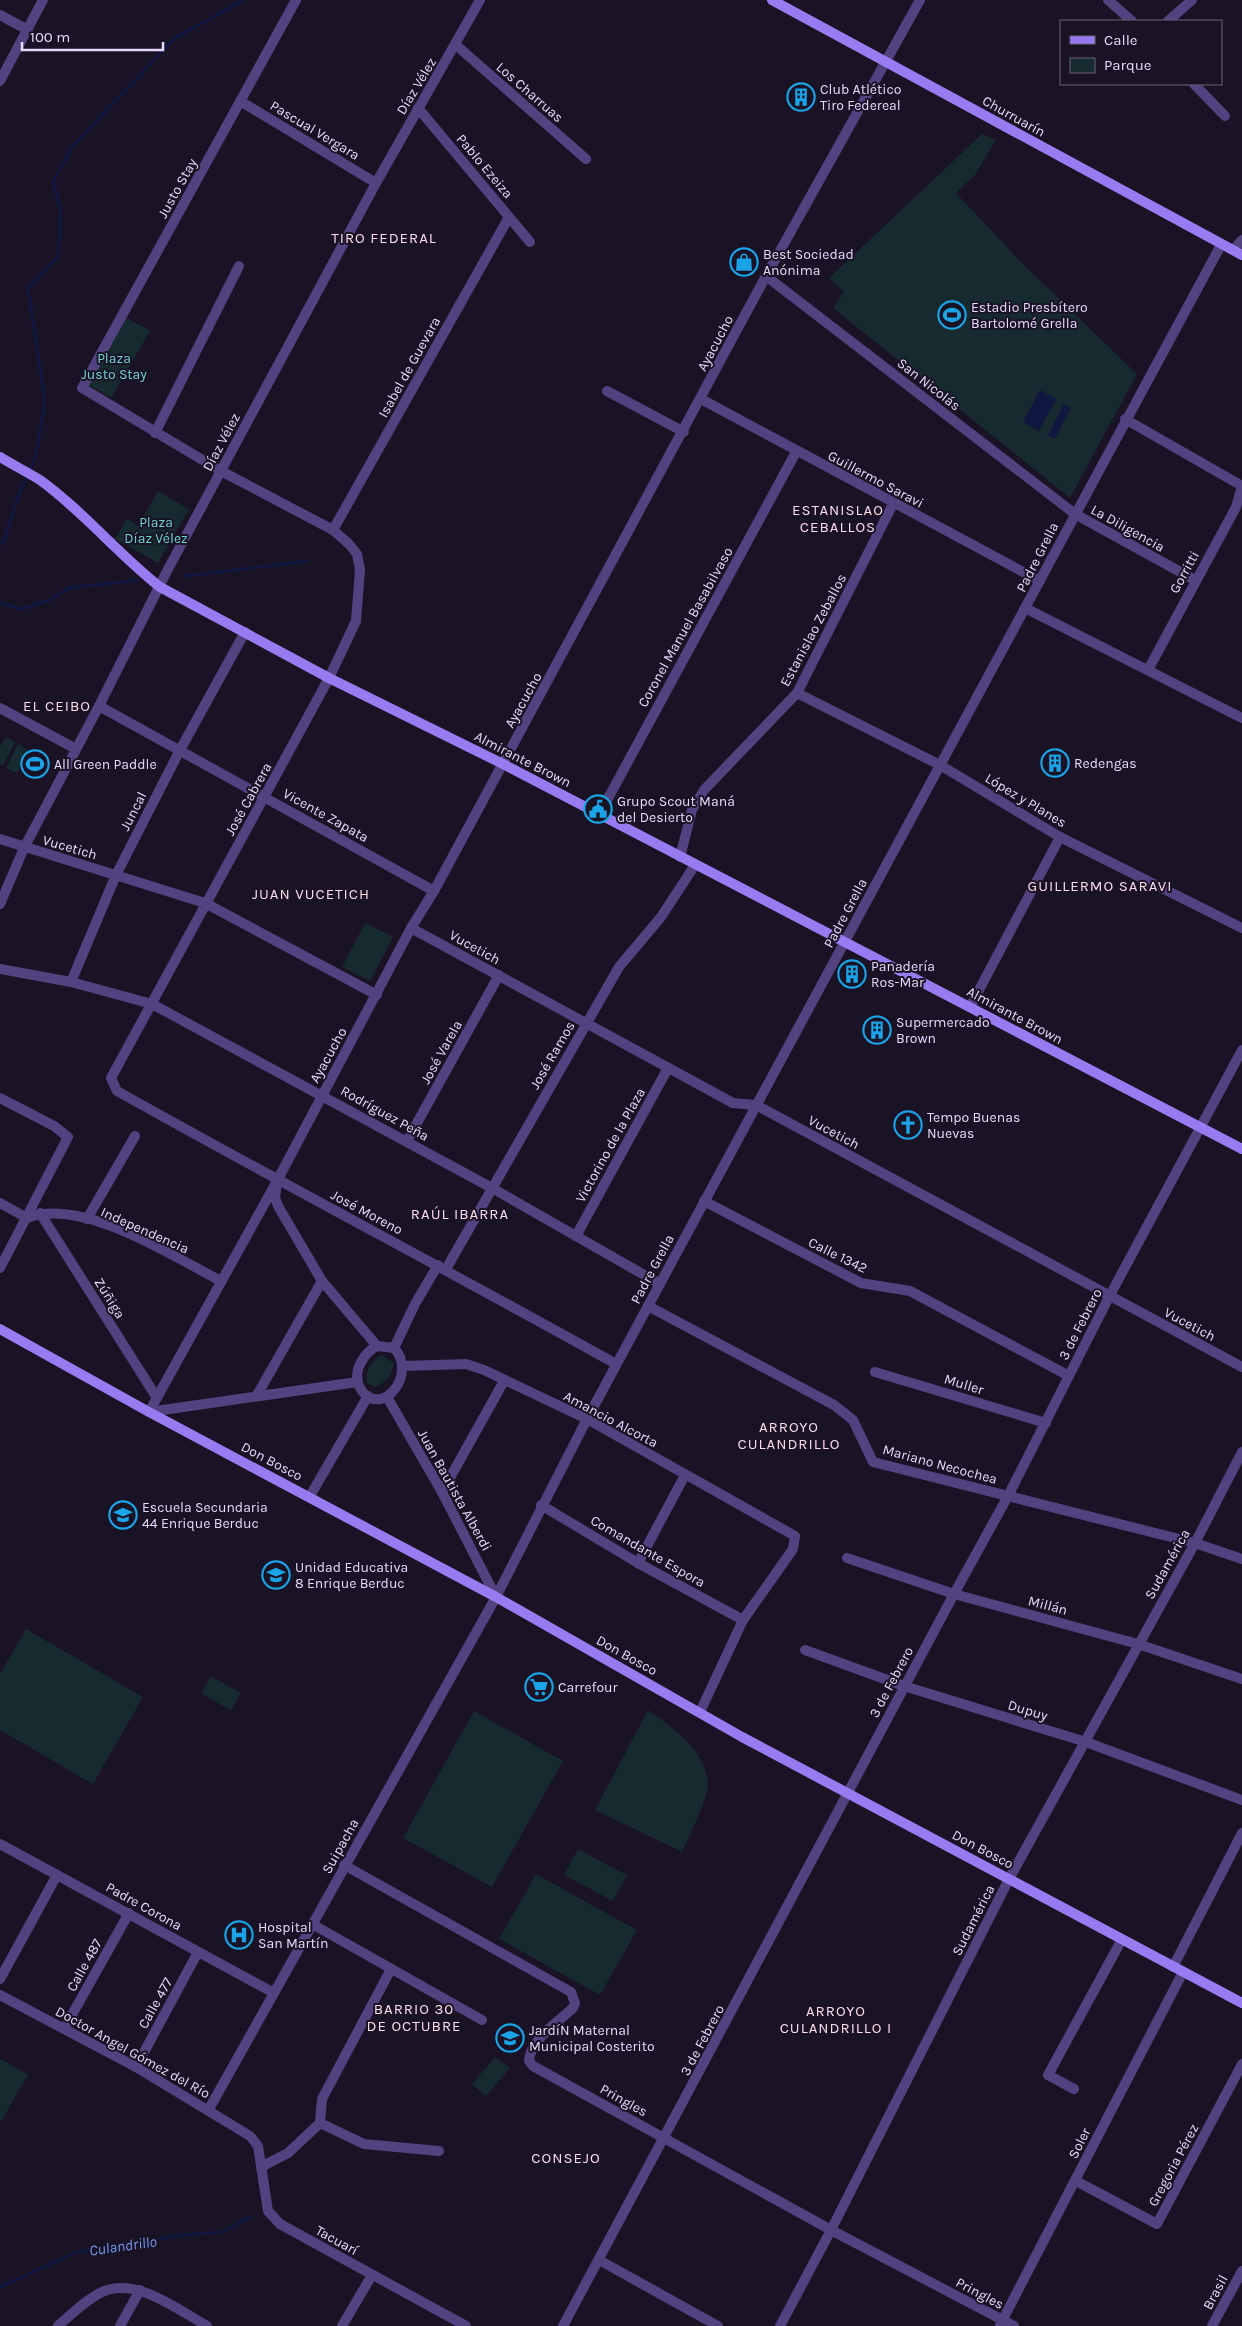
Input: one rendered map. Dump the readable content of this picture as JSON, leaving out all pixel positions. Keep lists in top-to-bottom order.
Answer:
{
  "streets": {
    "main road": ["Churruarín", "Almirante Brown", "Don Bosco"],
    "street": [
      "Díaz Vélez",
      "Los Charruas",
      "Pascual Vergara",
      "Pablo Ezeiza",
      "Justo Stay",
      "Ayacucho",
      "Isabel de Guevara",
      "San Nicolás",
      "Guillermo Saravi",
      "La Diligencia",
      "Padre Grella",
      "Gorritti",
      "Coronel Manuel Basabilvaso",
      "Estanislao Zeballos",
      "José Cabrera",
      "López y Planes",
      "Juncal",
      "Vicente Zapata",
      "Vucetich",
      "José Varela",
      "José Ramos",
      "Rodríguez Peña",
      "Victorino de la Plaza",
      "José Moreno",
      "Independencia",
      "Calle 1342",
      "Zúñiga",
      "3 de Febrero",
      "Muller",
      "Amancio Alcorta",
      "Mariano Necochea",
      "Juan Bautista Alberdi",
      "Comandante Espora",
      "Sudamérica",
      "Millán",
      "Dupuy",
      "Suipacha",
      "Padre Corona",
      "Calle 487",
      "Calle 477",
      "Doctor Angel Gómez del Río",
      "Pringles",
      "Soler",
      "Gregoria Pérez",
      "Tacuarí",
      "Brasil"
    ]
  },
  "crossings": [
    ["Díaz Vélez", "Los Charruas"],
    ["Díaz Vélez", "Pascual Vergara"],
    ["Díaz Vélez", "Pablo Ezeiza"],
    ["Díaz Vélez", "Almirante Brown"],
    ["Díaz Vélez", "José Cabrera"],
    ["Díaz Vélez", "Vicente Zapata"],
    ["Díaz Vélez", "Vucetich"],
    ["Churruarín", "Ayacucho"],
    ["Churruarín", "Padre Grella"],
    ["Pascual Vergara", "Justo Stay"],
    ["Pablo Ezeiza", "Isabel de Guevara"],
    ["Justo Stay", "José Cabrera"],
    ["Ayacucho", "San Nicolás"],
    ["Ayacucho", "Guillermo Saravi"],
    ["Ayacucho", "Almirante Brown"],
    ["Ayacucho", "Vicente Zapata"],
    ["Ayacucho", "Vucetich"],
    ["Ayacucho", "Rodríguez Peña"],
    ["Ayacucho", "José Moreno"],
    ["Ayacucho", "Independencia"],
    ["Ayacucho", "Zúñiga"],
    ["Ayacucho", "Don Bosco"],
    ["Isabel de Guevara", "José Cabrera"],
    ["San Nicolás", "La Diligencia"],
    ["San Nicolás", "Padre Grella"],
    ["Guillermo Saravi", "Padre Grella"],
    ["Guillermo Saravi", "Coronel Manuel Basabilvaso"],
    ["Guillermo Saravi", "Estanislao Zeballos"],
    ["La Diligencia", "Padre Grella"],
    ["La Diligencia", "Gorritti"],
    ["Padre Grella", "Almirante Brown"],
    ["Padre Grella", "López y Planes"],
    ["Padre Grella", "Vucetich"],
    ["Padre Grella", "Rodríguez Peña"],
    ["Padre Grella", "José Moreno"],
    ["Padre Grella", "Calle 1342"],
    ["Padre Grella", "Amancio Alcorta"],
    ["Padre Grella", "Don Bosco"],
    ["Padre Grella", "Mariano Necochea"],
    ["Padre Grella", "Juan Bautista Alberdi"],
    ["Padre Grella", "Comandante Espora"],
    ["Padre Grella", "Suipacha"],
    ["Coronel Manuel Basabilvaso", "Almirante Brown"],
    ["Estanislao Zeballos", "Almirante Brown"],
    ["Estanislao Zeballos", "López y Planes"],
    ["Almirante Brown", "José Cabrera"],
    ["Almirante Brown", "Juncal"],
    ["Almirante Brown", "José Ramos"],
    ["Almirante Brown", "3 de Febrero"],
    ["José Cabrera", "Vicente Zapata"],
    ["José Cabrera", "Vucetich"],
    ["José Cabrera", "Rodríguez Peña"],
    ["José Cabrera", "José Moreno"],
    ["Juncal", "Vicente Zapata"],
    ["Juncal", "Vucetich"],
    ["Juncal", "Rodríguez Peña"],
    ["Vucetich", "José Varela"],
    ["Vucetich", "José Ramos"],
    ["Vucetich", "Victorino de la Plaza"],
    ["Vucetich", "3 de Febrero"],
    ["José Varela", "Rodríguez Peña"],
    ["José Ramos", "Rodríguez Peña"],
    ["José Ramos", "José Moreno"],
    ["José Ramos", "Amancio Alcorta"],
    ["José Ramos", "Juan Bautista Alberdi"],
    ["Rodríguez Peña", "Victorino de la Plaza"],
    ["Independencia", "Zúñiga"],
    ["Calle 1342", "3 de Febrero"],
    ["3 de Febrero", "Muller"],
    ["3 de Febrero", "Don Bosco"],
    ["3 de Febrero", "Mariano Necochea"],
    ["3 de Febrero", "Millán"],
    ["3 de Febrero", "Dupuy"],
    ["3 de Febrero", "Pringles"],
    ["Amancio Alcorta", "Juan Bautista Alberdi"],
    ["Amancio Alcorta", "Comandante Espora"],
    ["Don Bosco", "Juan Bautista Alberdi"],
    ["Don Bosco", "Sudamérica"],
    ["Don Bosco", "Suipacha"],
    ["Don Bosco", "Soler"],
    ["Mariano Necochea", "Sudamérica"],
    ["Juan Bautista Alberdi", "Suipacha"],
    ["Sudamérica", "Millán"],
    ["Sudamérica", "Dupuy"],
    ["Sudamérica", "Pringles"],
    ["Suipacha", "Padre Corona"],
    ["Suipacha", "Doctor Angel Gómez del Río"],
    ["Suipacha", "Pringles"],
    ["Padre Corona", "Calle 487"],
    ["Padre Corona", "Calle 477"],
    ["Calle 487", "Doctor Angel Gómez del Río"],
    ["Calle 477", "Doctor Angel Gómez del Río"],
    ["Doctor Angel Gómez del Río", "Tacuarí"],
    ["Pringles", "Soler"],
    ["Soler", "Gregoria Pérez"]
  ],
  "districts": [
    "TIRO FEDERAL",
    "ESTANISLAO CEBALLOS",
    "EL CEIBO",
    "GUILLERMO SARAVI",
    "JUAN VUCETICH",
    "RAÚL IBARRA",
    "ARROYO CULANDRILLO",
    "BARRIO 30 DE OCTUBRE",
    "ARROYO CULANDRILLO I",
    "CONSEJO"
  ],
  "water": ["Culandrillo"],
  "parks": ["Plaza Justo Stay", "Plaza Díaz Vélez"],
  "places": {
    "building": [
      "Club Atlético Tiro Federeal",
      "Redengas",
      "Panadería Ros-Mar",
      "Supermercado Brown"
    ],
    "shop": ["Best Sociedad Anónima"],
    "sports": ["Estadio Presbítero Bartolomé Grella", "All Green Paddle"],
    "public building": ["Grupo Scout Maná del Desierto"],
    "church": ["Tempo Buenas Nuevas"],
    "school or university": ["Escuela Secundaria 44 Enrique Berduc", "Unidad Educativa 8 Enrique Berduc", "JardíN Maternal Municipal Costerito"],
    "supermarket": ["Carrefour"],
    "hospital": ["Hospital San Martín"]
  },
  "legend": ["Calle", "Parque"],
  "scale_bar": "100 m"
}
